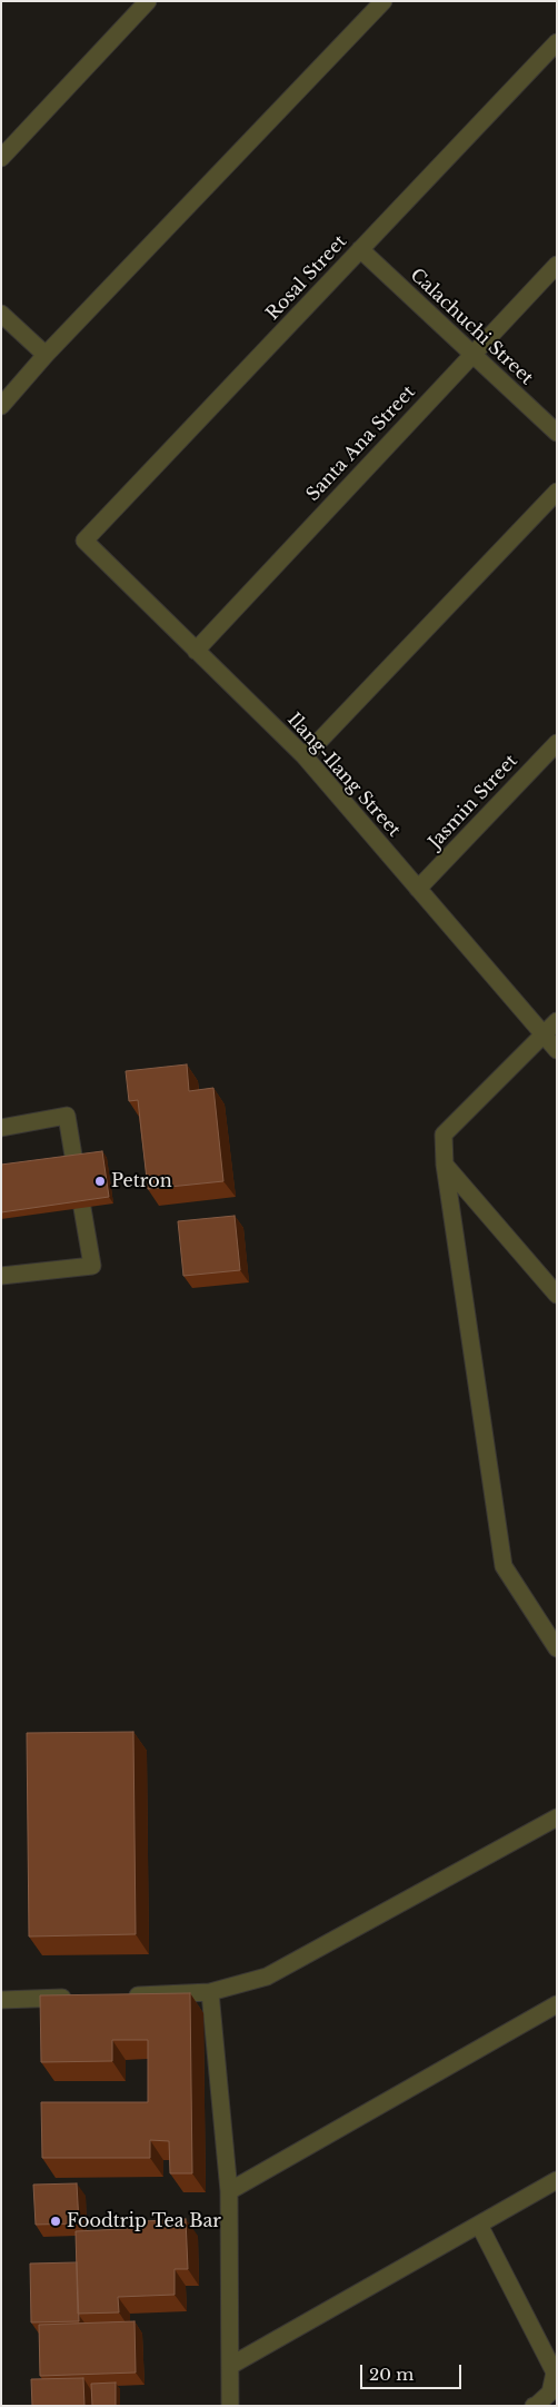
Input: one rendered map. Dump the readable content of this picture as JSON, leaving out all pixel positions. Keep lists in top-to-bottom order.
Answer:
{
  "streets": {
    "street": [
      "Rosal Street",
      "Calachuchi Street",
      "Santa Ana Street",
      "Ilang-Ilang Street",
      "Jasmin Street"
    ]
  },
  "crossings": [
    ["Rosal Street", "Calachuchi Street"],
    ["Rosal Street", "Ilang-Ilang Street"],
    ["Calachuchi Street", "Santa Ana Street"],
    ["Santa Ana Street", "Ilang-Ilang Street"],
    ["Ilang-Ilang Street", "Jasmin Street"]
  ],
  "places": ["Petron", "Foodtrip Tea Bar"],
  "scale_bar": "20 m"
}
